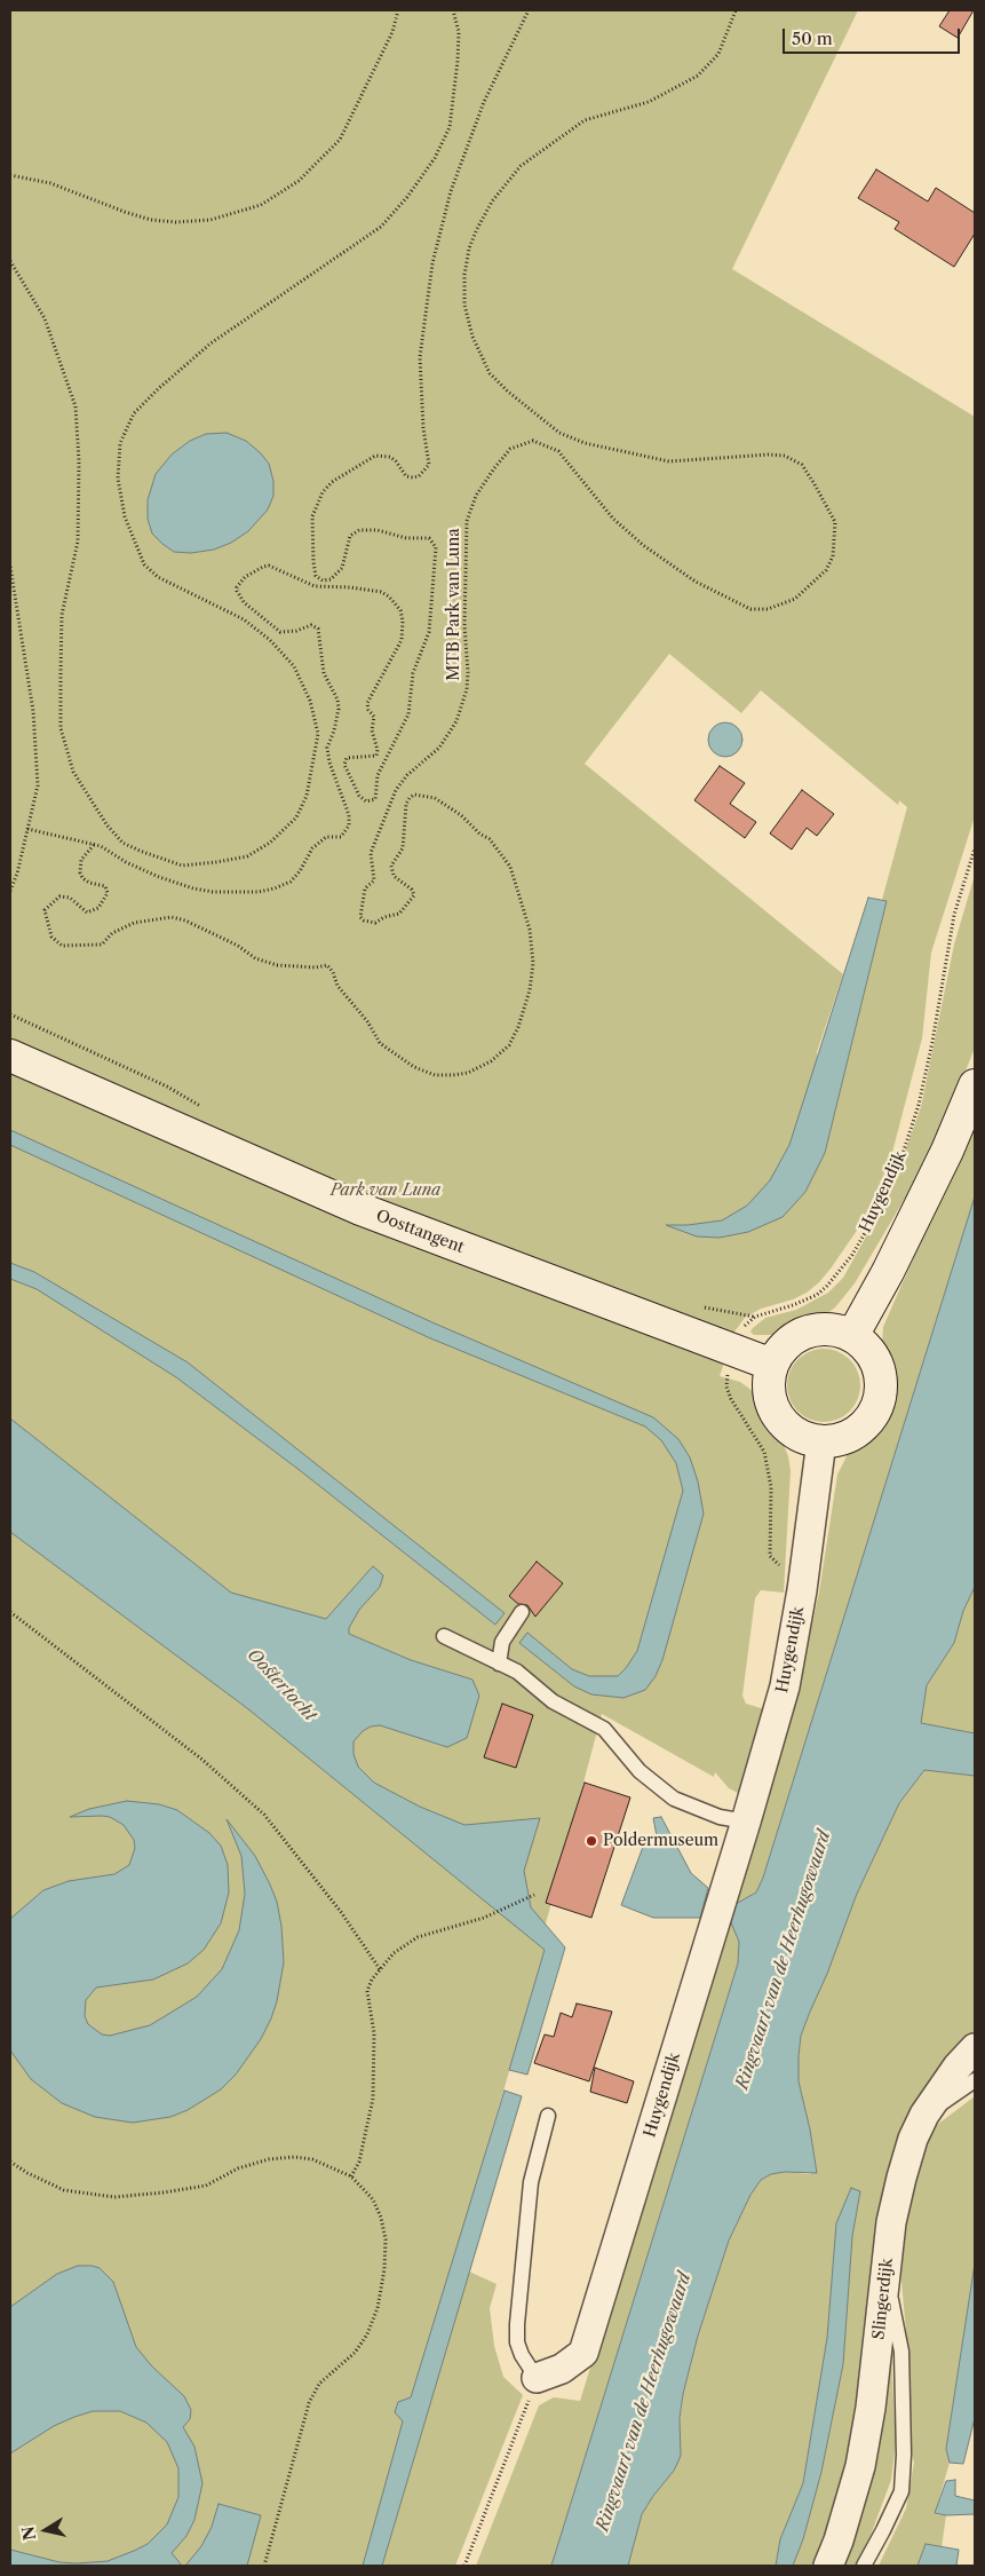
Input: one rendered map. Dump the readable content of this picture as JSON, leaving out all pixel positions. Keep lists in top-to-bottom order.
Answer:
{
  "streets": {
    "main road": ["Oosttangent"],
    "street": ["Huygendijk", "Slingerdijk"],
    "path": ["MTB Park van Luna"]
  },
  "crossings": [
    ["Huygendijk", "Oosttangent"]
  ],
  "water": ["Oostertocht", "Ringvaart van de Heerhugowaard"],
  "parks": ["Park van Luna"],
  "places": ["Poldermuseum"],
  "scale_bar": "50 m",
  "north": "left"
}
